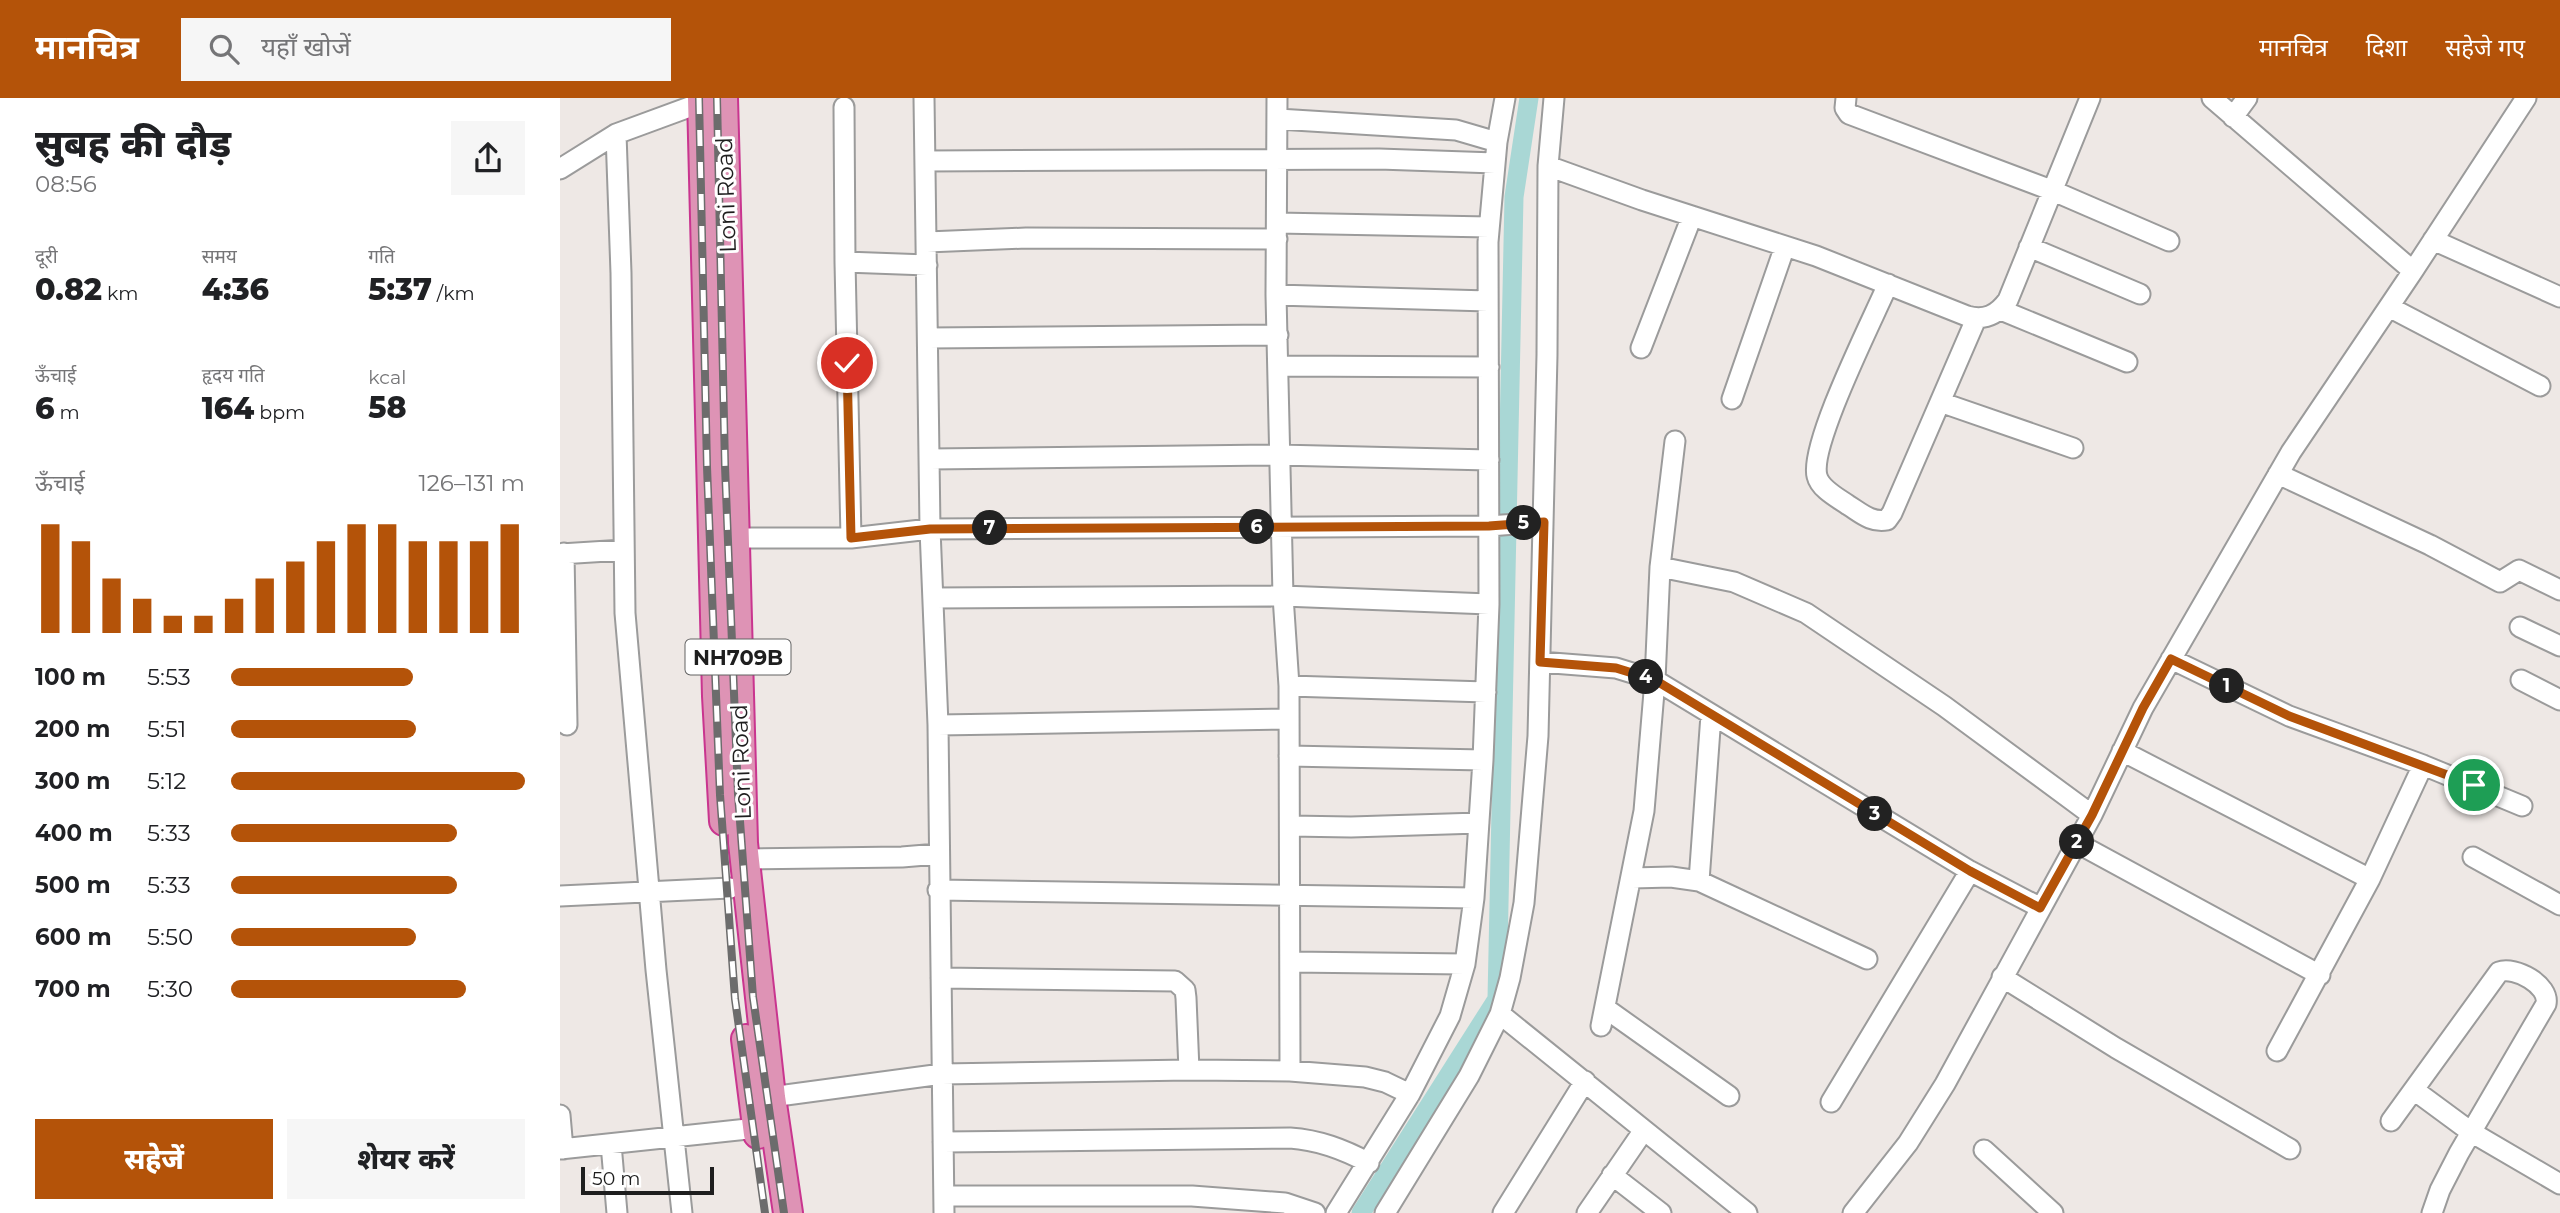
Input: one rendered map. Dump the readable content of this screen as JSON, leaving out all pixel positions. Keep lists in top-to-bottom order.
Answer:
{
  "streets": {
    "highway": ["Loni Road", "NH709B"]
  },
  "scale_bar": "50 m",
  "page": {
    "header": "मानचित्र",
    "search": "यहाँ खोजें",
    "nav": ["मानचित्र", "दिशा", "सहेजे गए"],
    "heading": ["सुबह की दौड़", "08:56"],
    "stats": [
      ["दूरी", "0.82 km"],
      ["समय", "4:36"],
      ["गति", "5:37 /km"],
      ["ऊँचाई", "6 m"],
      ["हृदय गति", "164 bpm"],
      ["kcal", "58"]
    ],
    "chart": ["ऊँचाई", "126–131 m"],
    "pins": [
      "5",
      "6",
      "7",
      "4",
      "1",
      "3",
      "2"
    ],
    "list": [
      {
        "name": "100 m",
        "note": "5:53"
      },
      {
        "name": "200 m",
        "note": "5:51"
      },
      {
        "name": "300 m",
        "note": "5:12"
      },
      {
        "name": "400 m",
        "note": "5:33"
      },
      {
        "name": "500 m",
        "note": "5:33"
      },
      {
        "name": "600 m",
        "note": "5:50"
      },
      {
        "name": "700 m",
        "note": "5:30"
      }
    ],
    "buttons": ["सहेजें", "शेयर करें"],
    "scale": "50 m"
  }
}
